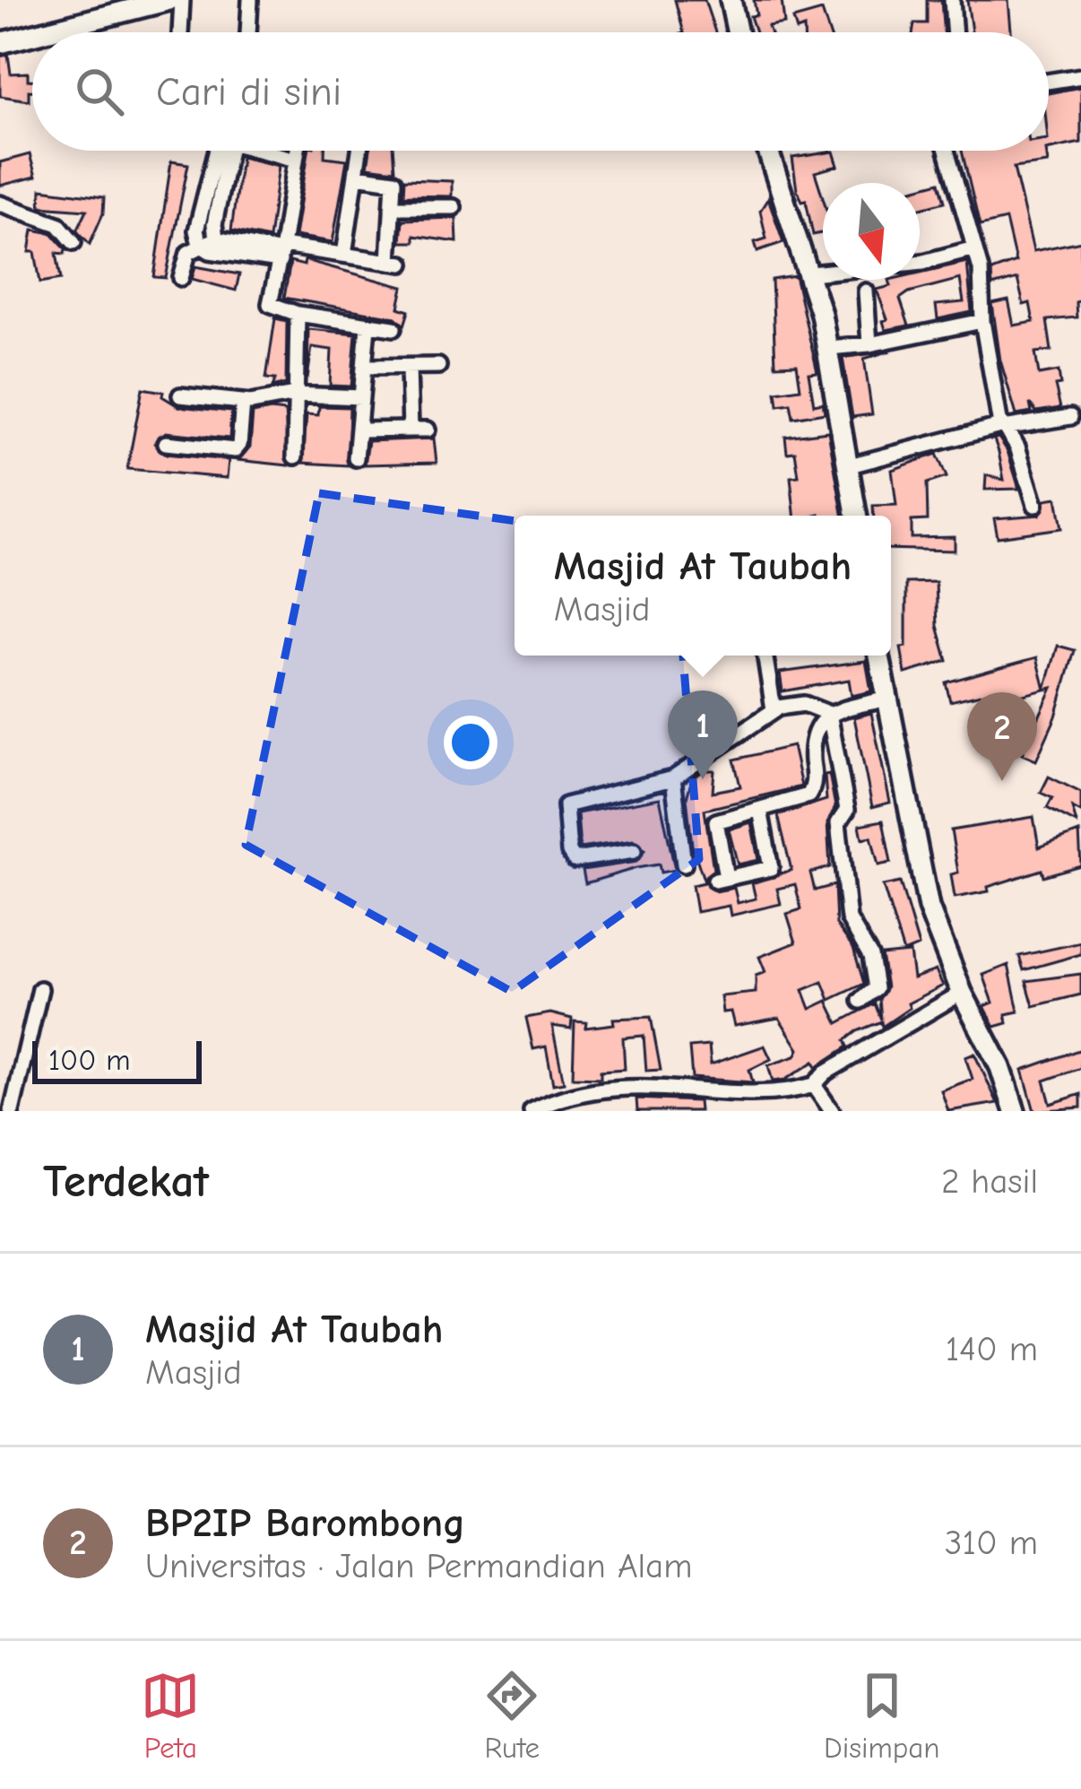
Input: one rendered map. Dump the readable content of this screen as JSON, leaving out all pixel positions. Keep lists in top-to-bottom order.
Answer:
{
  "scale_bar": "100 m",
  "north": "bottom",
  "page": {
    "search": "Cari di sini",
    "popup": ["Masjid At Taubah", "Masjid"],
    "pins": ["1", "2"],
    "scale": "100 m",
    "heading": ["Terdekat", "2 hasil"],
    "list": [
      {
        "mark": "1",
        "name": "Masjid At Taubah",
        "note": "Masjid",
        "value": "140 m"
      },
      {
        "mark": "2",
        "name": "BP2IP Barombong",
        "note": "Universitas · Jalan Permandian Alam",
        "value": "310 m"
      }
    ],
    "nav": ["Peta", "Rute", "Disimpan"]
  }
}
